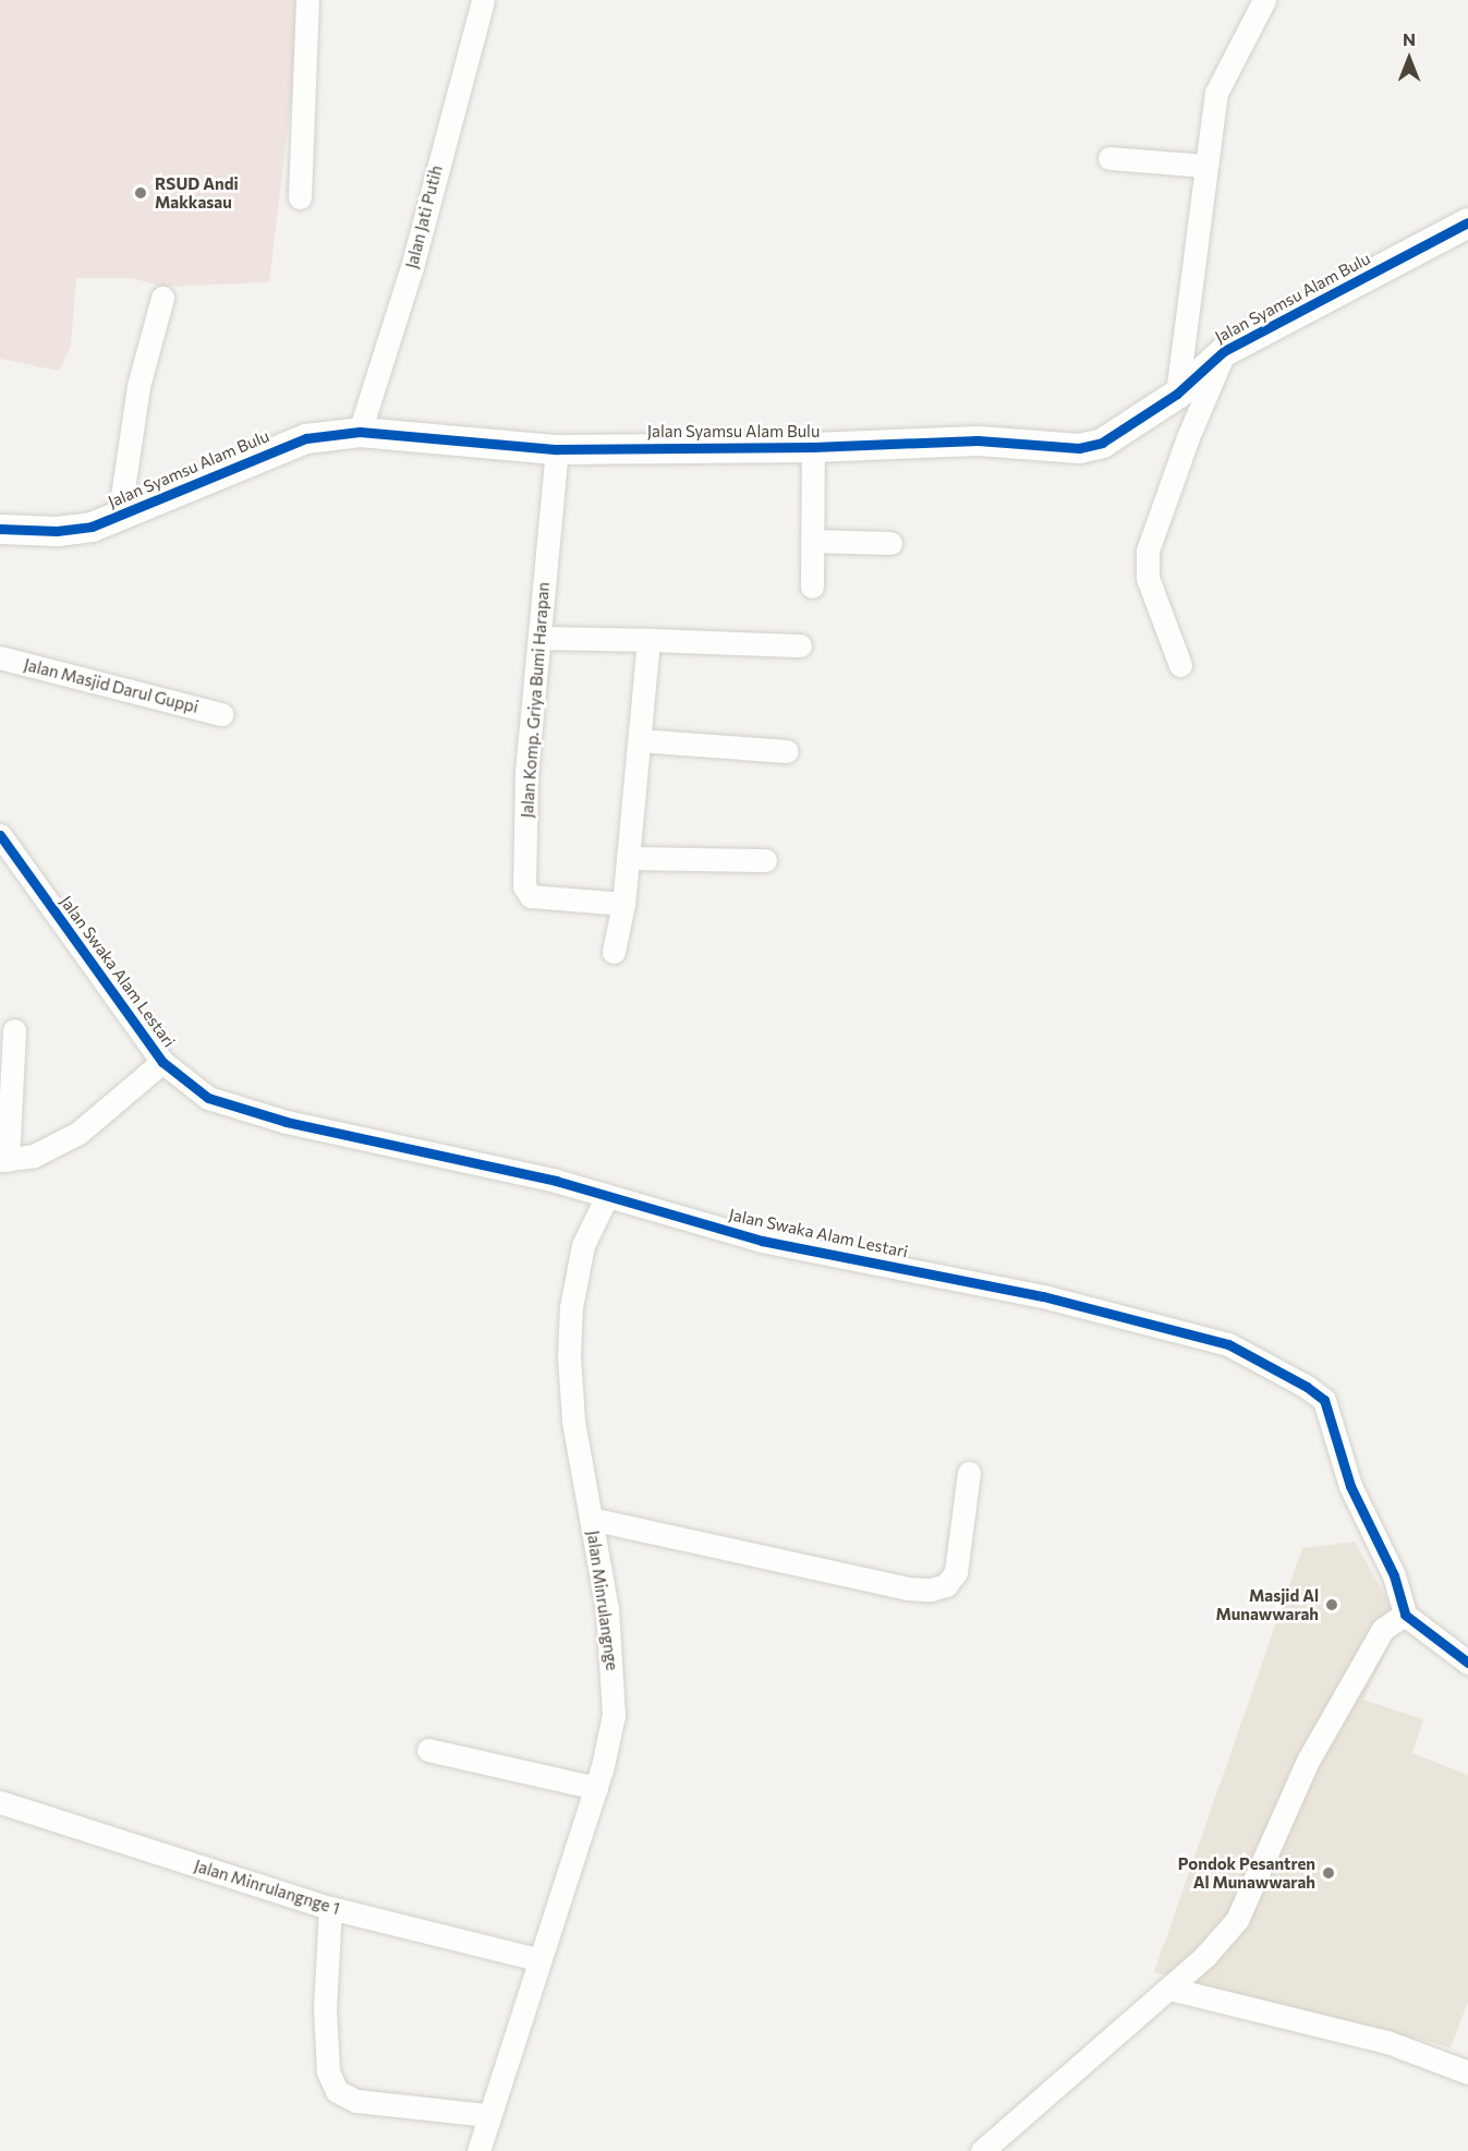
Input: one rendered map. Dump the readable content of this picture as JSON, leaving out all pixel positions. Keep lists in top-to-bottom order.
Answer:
{
  "streets": {
    "street": [
      "Jalan Jati Putih",
      "Jalan Syamsu Alam Bulu",
      "Jalan Masjid Darul Guppi",
      "Jalan Komp. Griya Bumi Harapan",
      "Jalan Swaka Alam Lestari",
      "Jalan Minrulangnge",
      "Jalan Minrulangnge 1"
    ]
  },
  "crossings": [
    ["Jalan Jati Putih", "Jalan Syamsu Alam Bulu"],
    ["Jalan Syamsu Alam Bulu", "Jalan Komp. Griya Bumi Harapan"],
    ["Jalan Swaka Alam Lestari", "Jalan Minrulangnge"],
    ["Jalan Minrulangnge", "Jalan Minrulangnge 1"]
  ],
  "places": ["RSUD Andi Makkasau", "Masjid Al Munawwarah", "Pondok Pesantren Al Munawwarah"],
  "north": "top"
}
